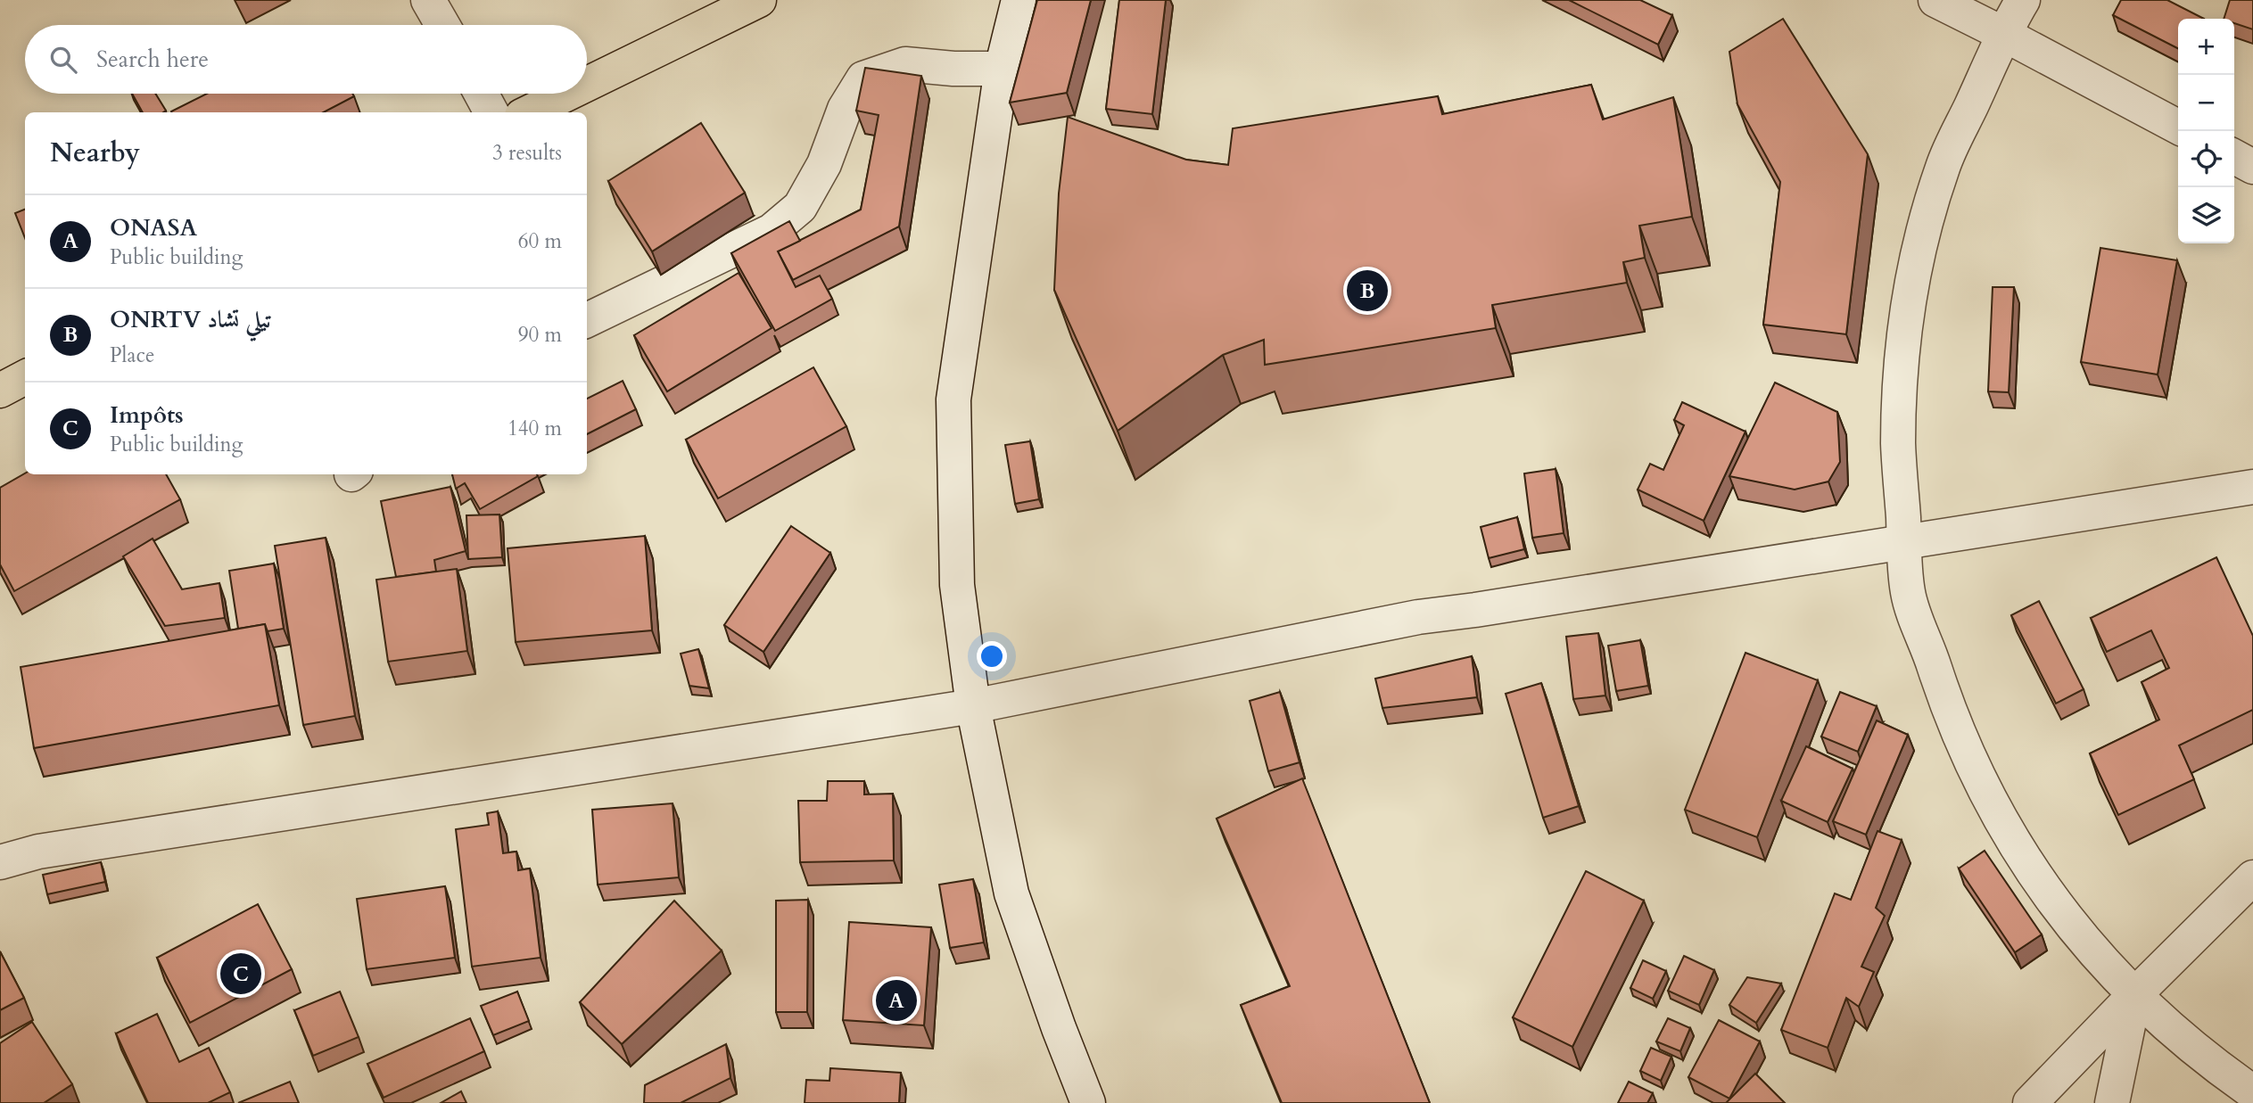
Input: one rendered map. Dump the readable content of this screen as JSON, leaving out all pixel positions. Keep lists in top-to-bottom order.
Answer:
{
  "page": {
    "map_buttons": ["+", "−"],
    "search": "Search here",
    "heading": ["Nearby", "3 results"],
    "list": [
      {
        "mark": "A",
        "name": "ONASA",
        "note": "Public building",
        "value": "60 m"
      },
      {
        "mark": "B",
        "name": "ONRTV تيلي تشاد",
        "note": "Place",
        "value": "90 m"
      },
      {
        "mark": "C",
        "name": "Impôts",
        "note": "Public building",
        "value": "140 m"
      }
    ],
    "pins": ["B", "C", "A"]
  }
}
